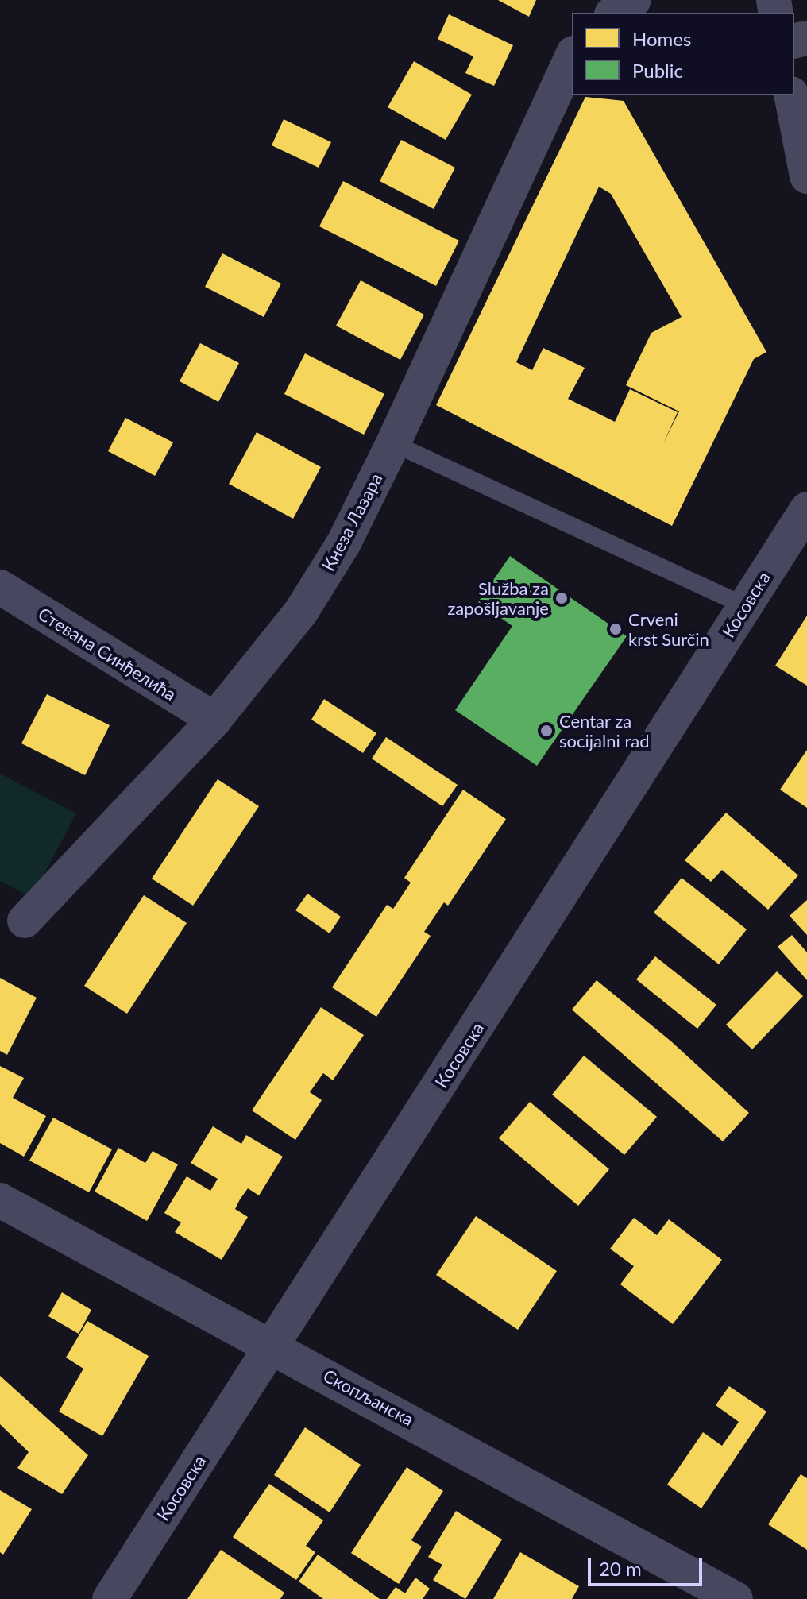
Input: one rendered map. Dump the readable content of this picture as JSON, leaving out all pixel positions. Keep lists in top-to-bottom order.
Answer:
{
  "streets": {
    "street": [
      "Кнеза Лазара",
      "Косовска",
      "Стевана Синђелића",
      "Скопљанска"
    ]
  },
  "crossings": [
    ["Кнеза Лазара", "Стевана Синђелића"],
    ["Косовска", "Скопљанска"]
  ],
  "places": ["Služba za zapošljavanje", "Crveni krst Surčin", "Centar za socijalni rad"],
  "legend": ["Homes", "Public"],
  "scale_bar": "20 m"
}
